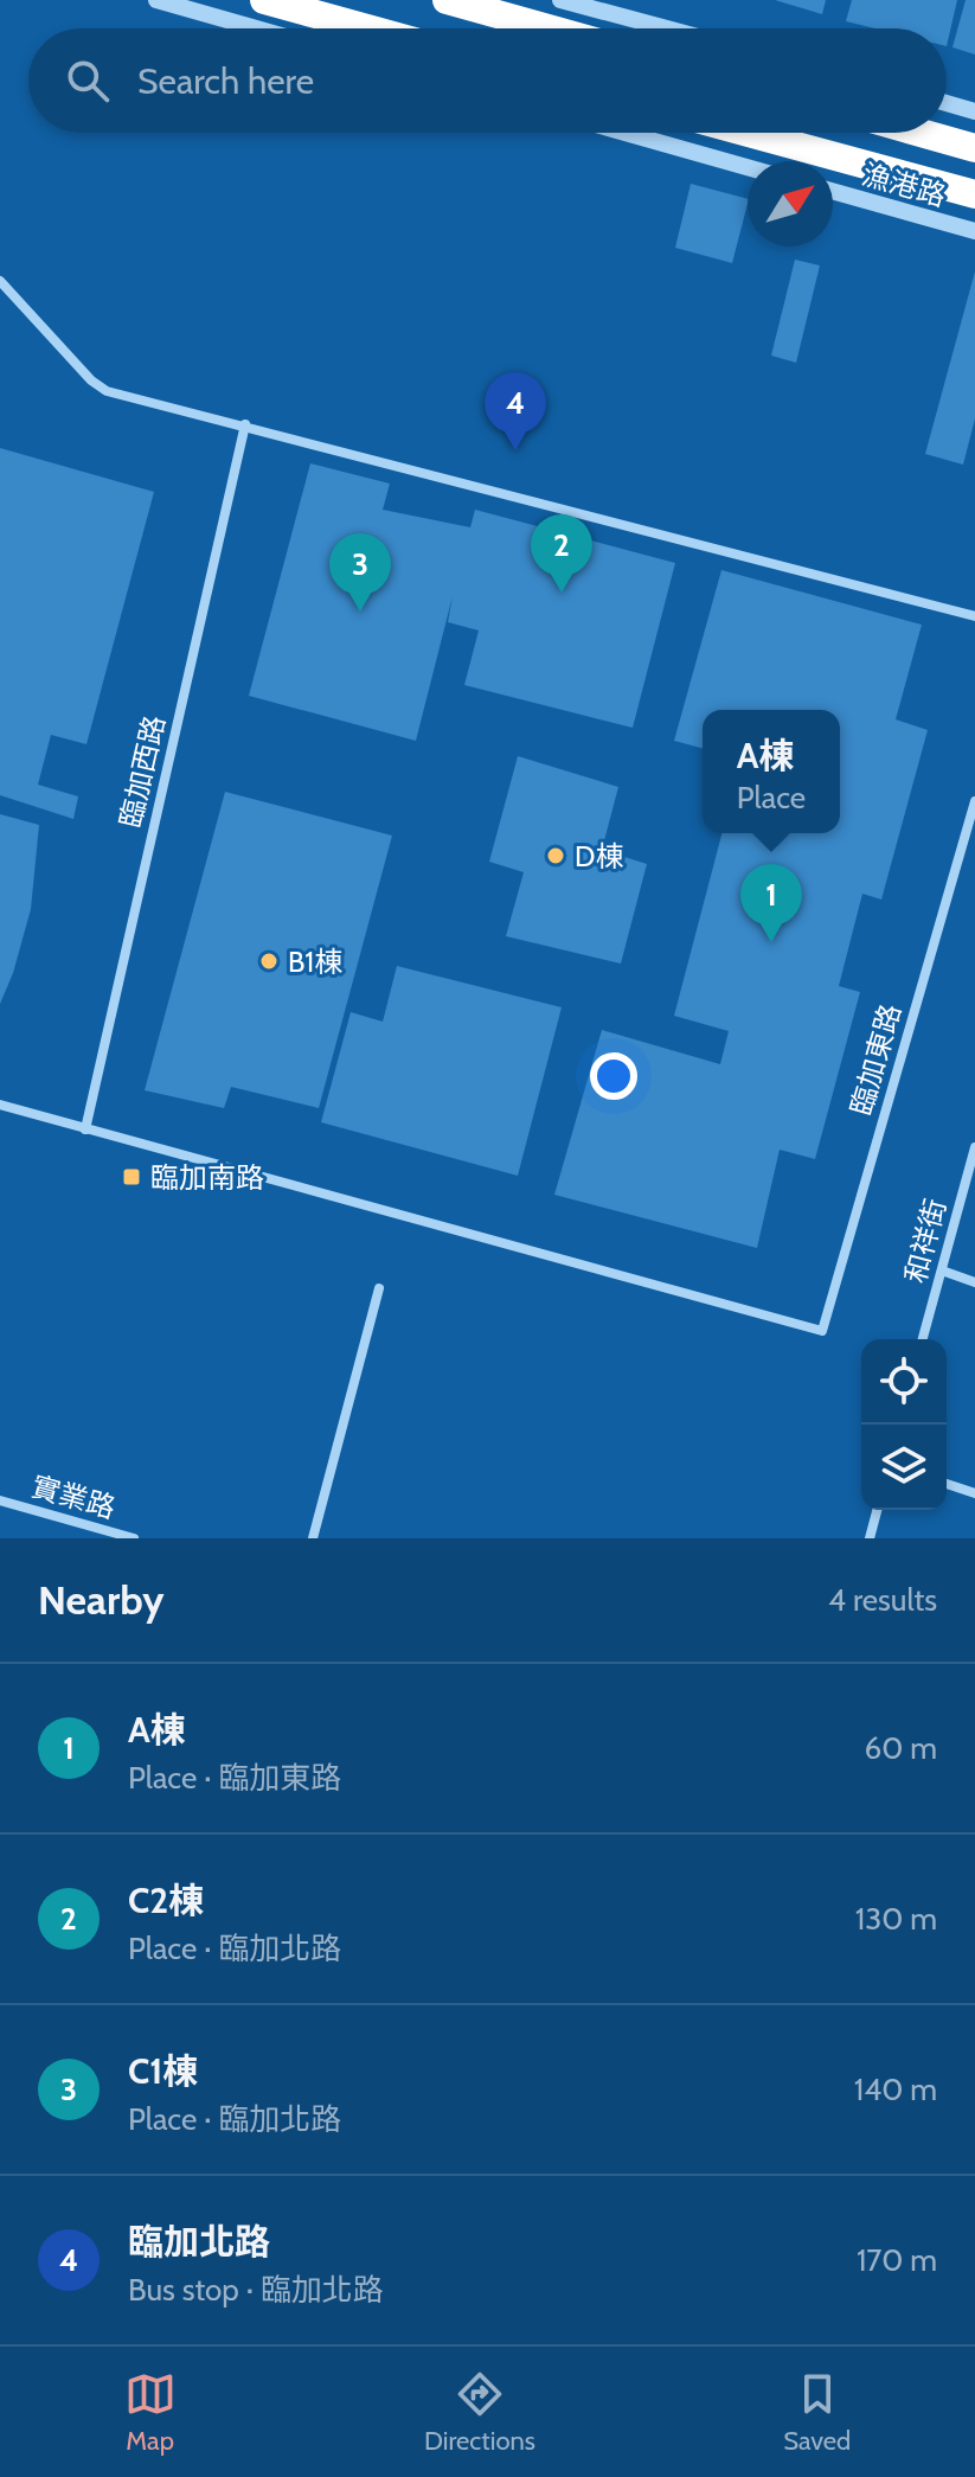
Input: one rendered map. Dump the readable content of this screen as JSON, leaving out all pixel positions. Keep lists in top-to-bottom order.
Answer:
{
  "streets": {
    "street": [
      "漁港路",
      "臨加西路",
      "臨加東路",
      "和祥街",
      "實業路"
    ]
  },
  "crossings": [
    ["臨加西路", "臨加東路"]
  ],
  "places": {
    "other": ["D棟", "B1棟"],
    "transit": ["臨加南路"]
  },
  "north": "top right",
  "page": {
    "search": "Search here",
    "pins": [
      "4",
      "2",
      "3",
      "1"
    ],
    "popup": ["A棟", "Place"],
    "heading": ["Nearby", "4 results"],
    "list": [
      {
        "mark": "1",
        "name": "A棟",
        "note": "Place · 臨加東路",
        "value": "60 m"
      },
      {
        "mark": "2",
        "name": "C2棟",
        "note": "Place · 臨加北路",
        "value": "130 m"
      },
      {
        "mark": "3",
        "name": "C1棟",
        "note": "Place · 臨加北路",
        "value": "140 m"
      },
      {
        "mark": "4",
        "name": "臨加北路",
        "note": "Bus stop · 臨加北路",
        "value": "170 m"
      }
    ],
    "nav": ["Map", "Directions", "Saved"]
  }
}
